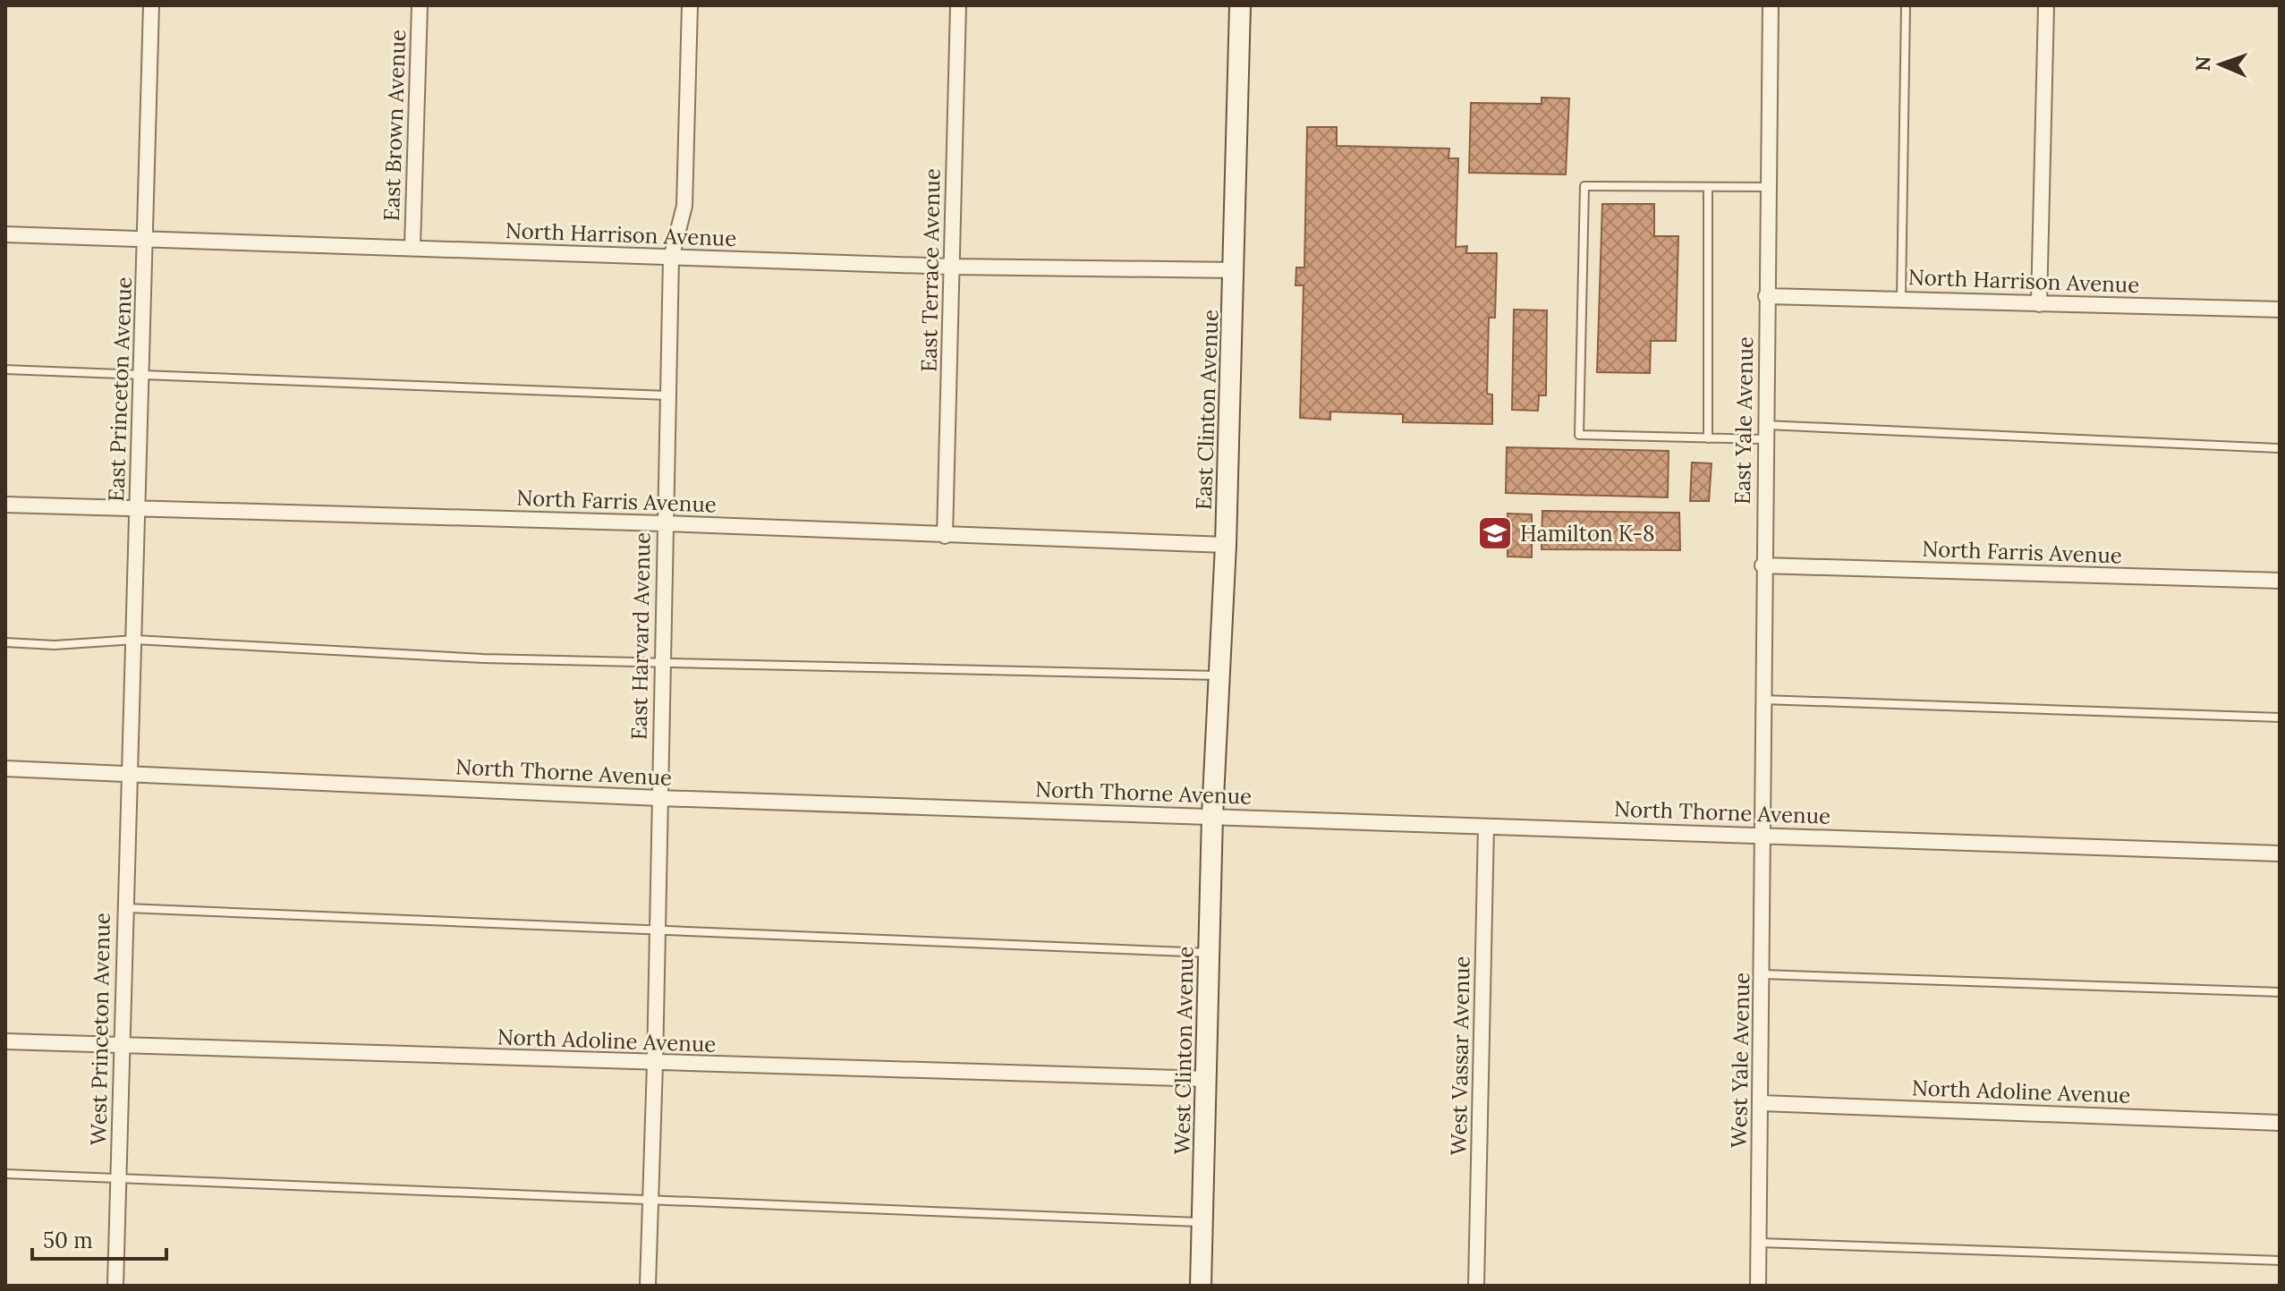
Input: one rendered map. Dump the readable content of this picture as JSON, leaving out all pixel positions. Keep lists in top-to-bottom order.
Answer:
{
  "streets": {
    "main road": ["East Clinton Avenue", "West Clinton Avenue"],
    "street": [
      "East Brown Avenue",
      "North Harrison Avenue",
      "East Terrace Avenue",
      "East Princeton Avenue",
      "East Yale Avenue",
      "North Farris Avenue",
      "East Harvard Avenue",
      "North Thorne Avenue",
      "West Princeton Avenue",
      "North Adoline Avenue",
      "West Vassar Avenue",
      "West Yale Avenue"
    ]
  },
  "crossings": [
    ["East Brown Avenue", "North Harrison Avenue"],
    ["North Harrison Avenue", "East Terrace Avenue"],
    ["North Harrison Avenue", "East Princeton Avenue"],
    ["North Harrison Avenue", "East Clinton Avenue"],
    ["North Harrison Avenue", "East Yale Avenue"],
    ["North Harrison Avenue", "East Harvard Avenue"],
    ["East Terrace Avenue", "North Farris Avenue"],
    ["East Princeton Avenue", "North Farris Avenue"],
    ["East Princeton Avenue", "North Thorne Avenue"],
    ["East Princeton Avenue", "West Princeton Avenue"],
    ["East Clinton Avenue", "North Farris Avenue"],
    ["East Clinton Avenue", "North Thorne Avenue"],
    ["East Clinton Avenue", "West Clinton Avenue"],
    ["East Yale Avenue", "North Farris Avenue"],
    ["East Yale Avenue", "North Thorne Avenue"],
    ["East Yale Avenue", "West Yale Avenue"],
    ["North Farris Avenue", "East Harvard Avenue"],
    ["East Harvard Avenue", "North Thorne Avenue"],
    ["East Harvard Avenue", "North Adoline Avenue"],
    ["North Thorne Avenue", "West Princeton Avenue"],
    ["North Thorne Avenue", "West Clinton Avenue"],
    ["North Thorne Avenue", "West Vassar Avenue"],
    ["North Thorne Avenue", "West Yale Avenue"],
    ["West Princeton Avenue", "North Adoline Avenue"],
    ["North Adoline Avenue", "West Clinton Avenue"],
    ["North Adoline Avenue", "West Yale Avenue"]
  ],
  "places": {
    "school or university": ["Hamilton K-8"]
  },
  "scale_bar": "50 m",
  "north": "left"
}
